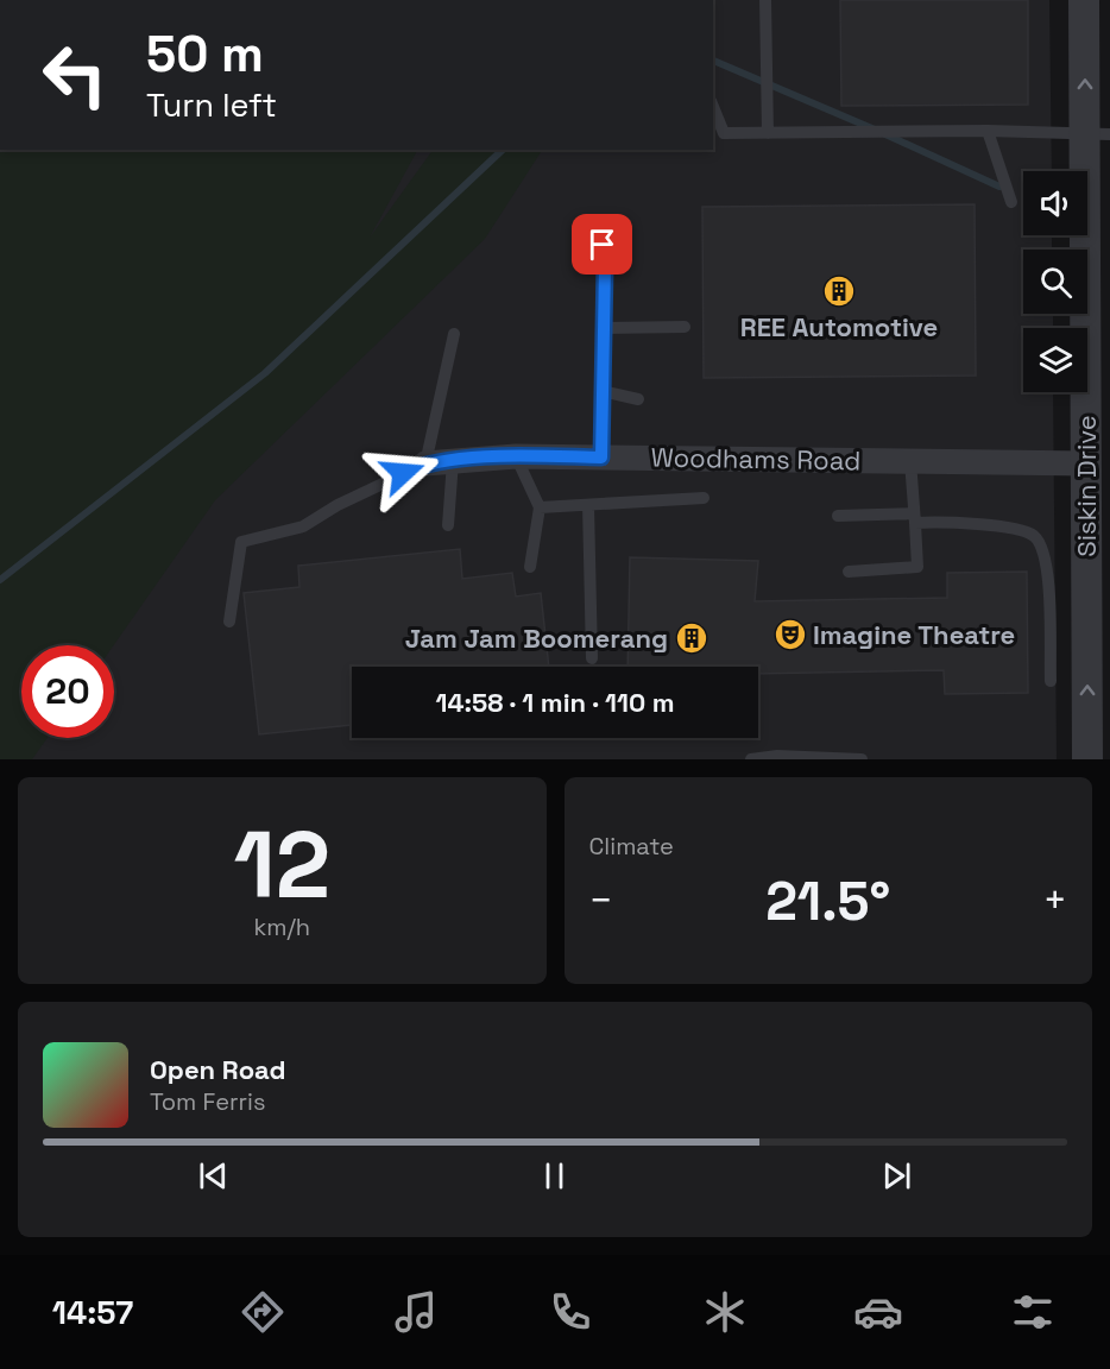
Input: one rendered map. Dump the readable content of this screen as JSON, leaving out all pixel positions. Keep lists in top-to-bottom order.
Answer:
{
  "streets": {
    "street": ["Woodhams Road", "Siskin Drive"]
  },
  "crossings": [
    ["Woodhams Road", "Siskin Drive"]
  ],
  "one_way": ["Siskin Drive"],
  "places": {
    "building": ["REE Automotive", "Jam Jam Boomerang"],
    "theatre": ["Imagine Theatre"]
  },
  "page": {
    "turn": ["50 m", "Turn left"],
    "limit": "20",
    "trip": "14:58 · 1 min · 110 m",
    "tile": [
      ["12", "km/h"],
      "Climate"
    ],
    "heat": ["−", "21.5°", "+"],
    "song": ["Open Road", "Tom Ferris"],
    "tabs": "14:57"
  }
}
